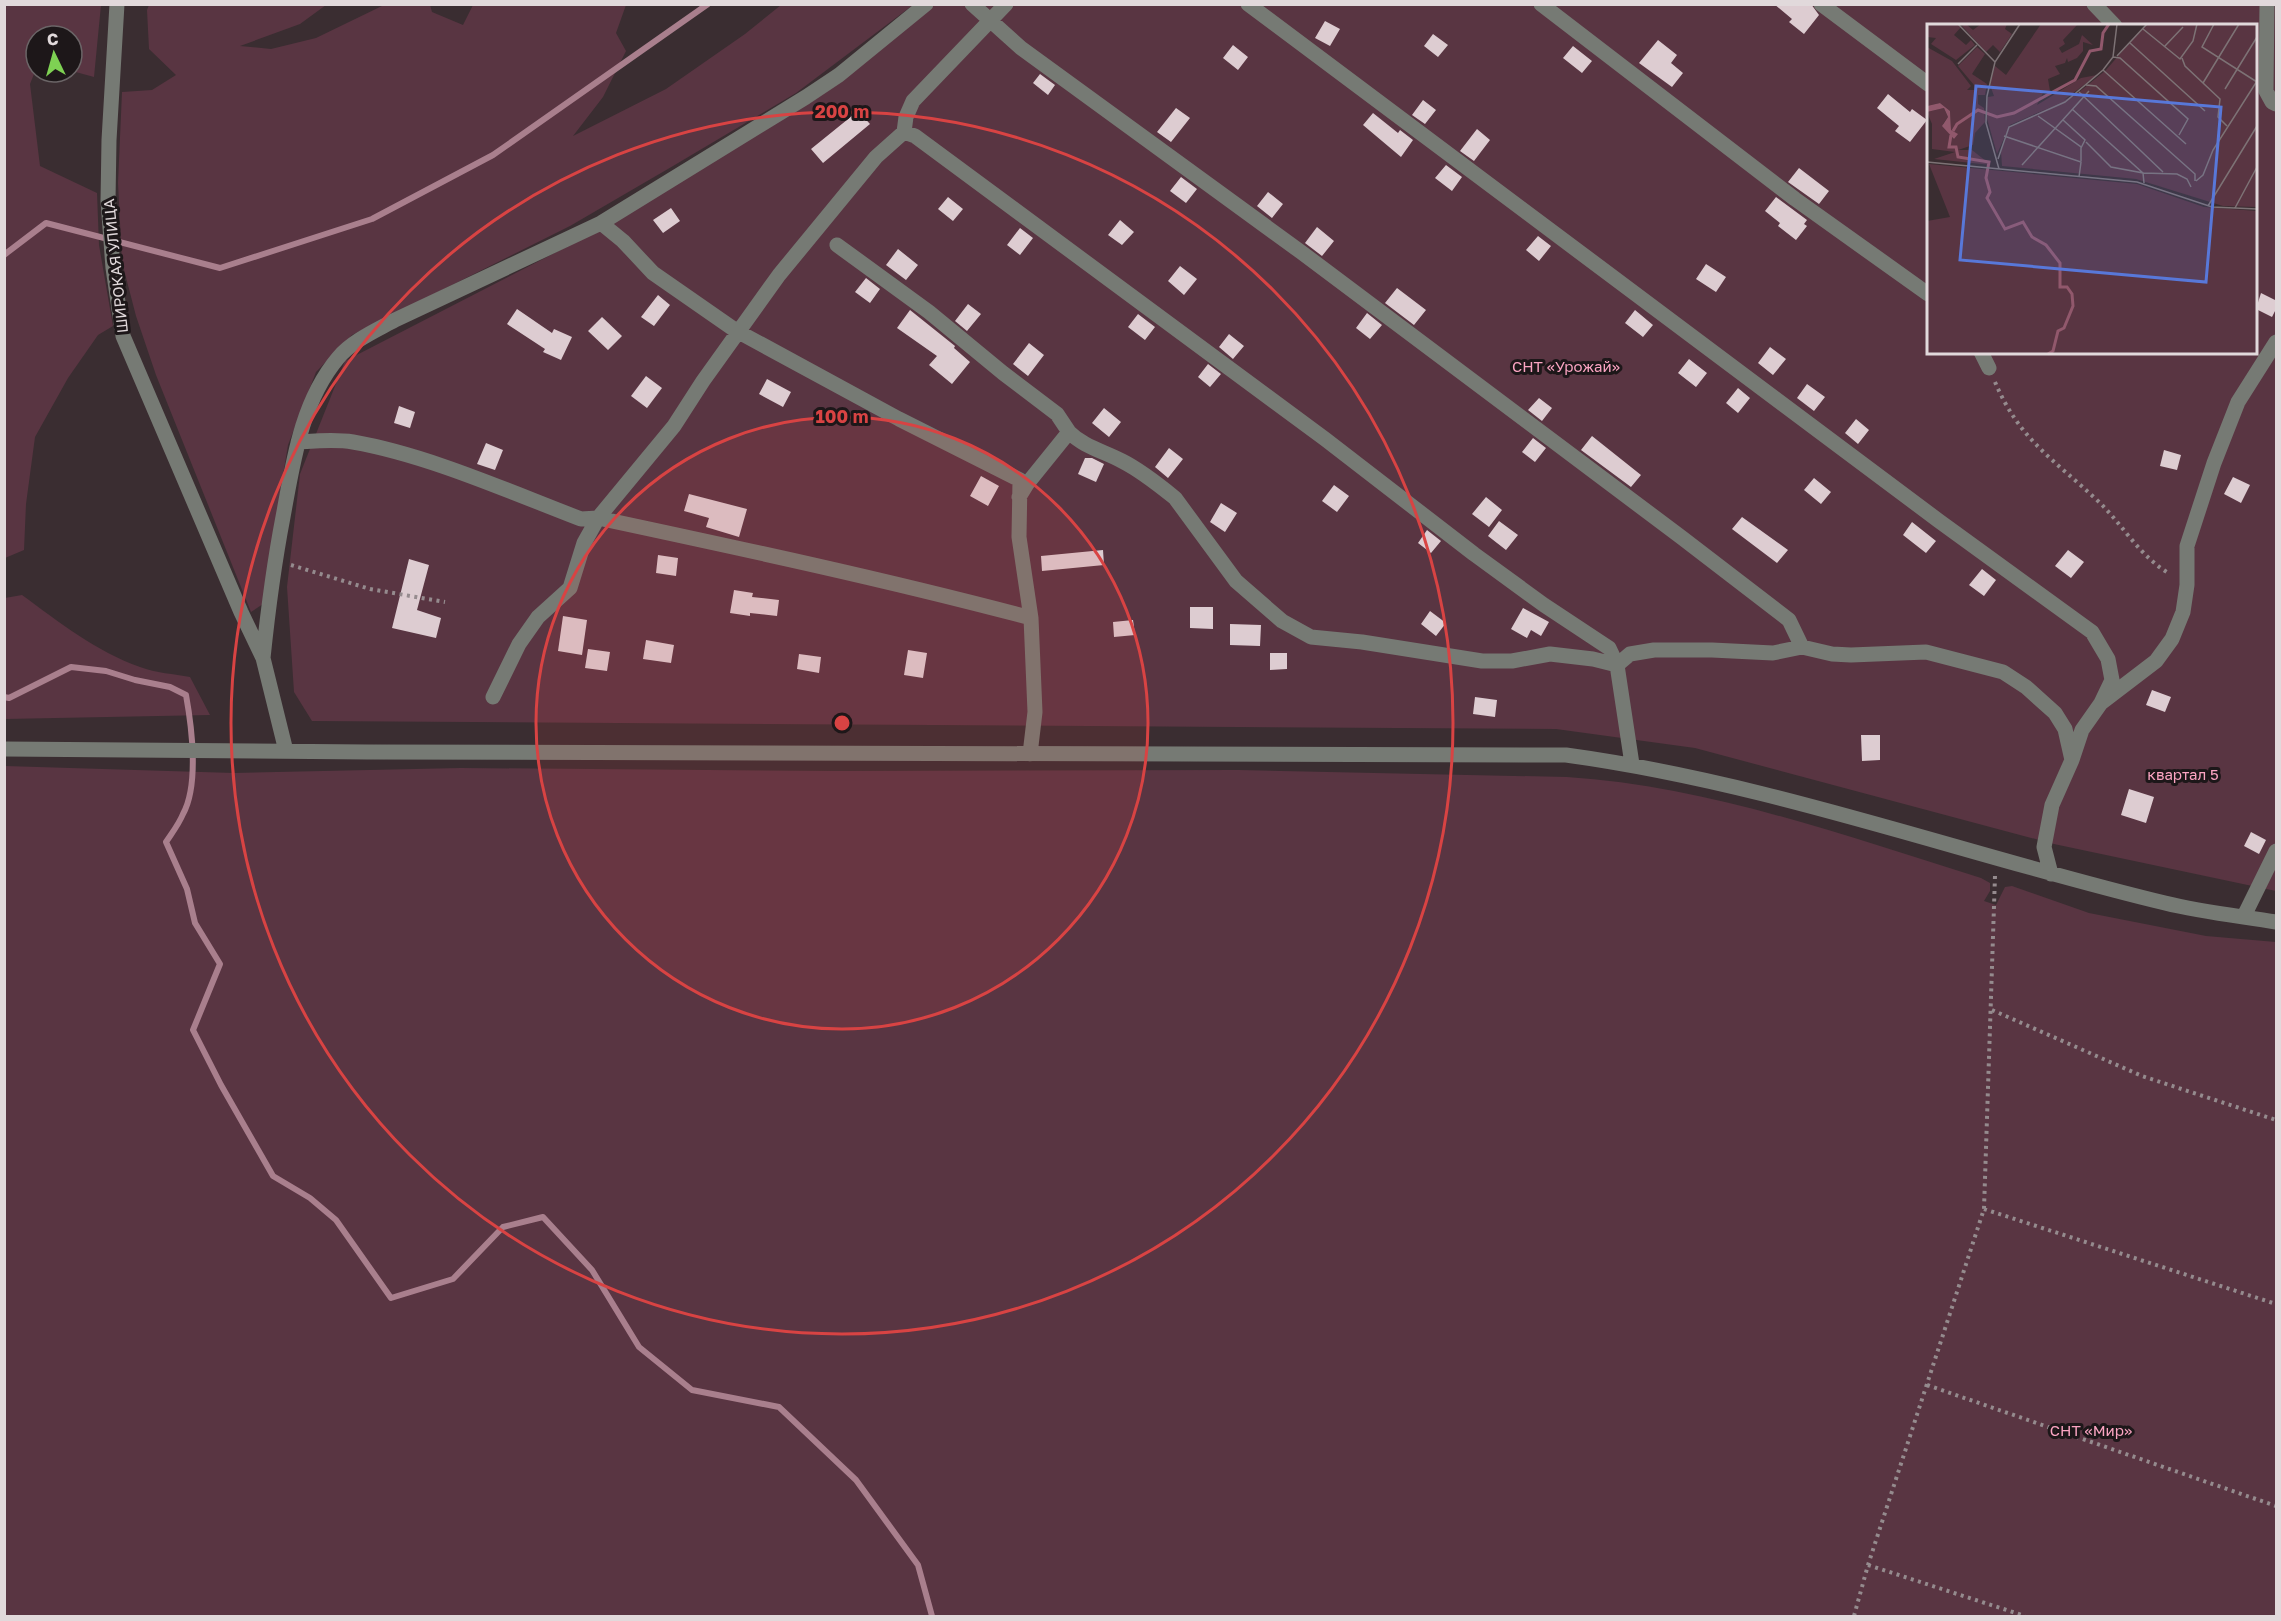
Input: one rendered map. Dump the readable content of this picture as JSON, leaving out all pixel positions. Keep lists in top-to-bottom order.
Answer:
{
  "streets": {
    "street": ["ШИРОКАЯ УЛИЦА"]
  },
  "parks": ["СНТ «Урожай»", "квартал 5", "СНТ «Мир»"],
  "north": "top",
  "rings": ["200 m", "100 m"]
}
